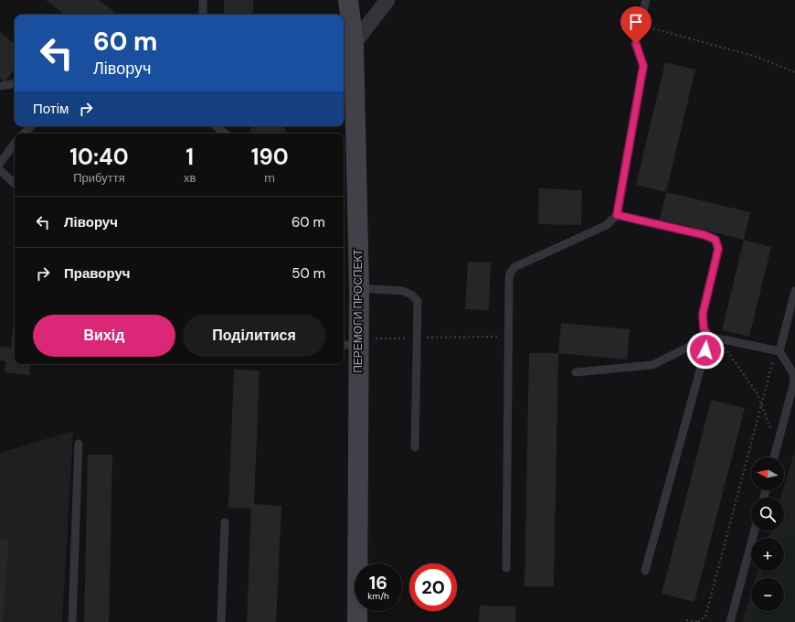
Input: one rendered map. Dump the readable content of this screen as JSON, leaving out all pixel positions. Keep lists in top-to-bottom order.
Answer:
{
  "streets": {
    "street": ["ПЕРЕМОГИ ПРОСПЕКТ"]
  },
  "north": "left",
  "page": {
    "turn": ["60 m", "Ліворуч"],
    "then": "Потім",
    "eta": [
      "10:40",
      "Прибуття",
      "1",
      "хв",
      "190",
      "m"
    ],
    "list": [
      {
        "name": "Ліворуч",
        "value": "60 m"
      },
      {
        "name": "Праворуч",
        "value": "50 m"
      }
    ],
    "buttons": ["Вихід", "Поділитися"],
    "map_buttons": ["+", "−"],
    "speed": "16 km/h",
    "limit": "20"
  }
}
